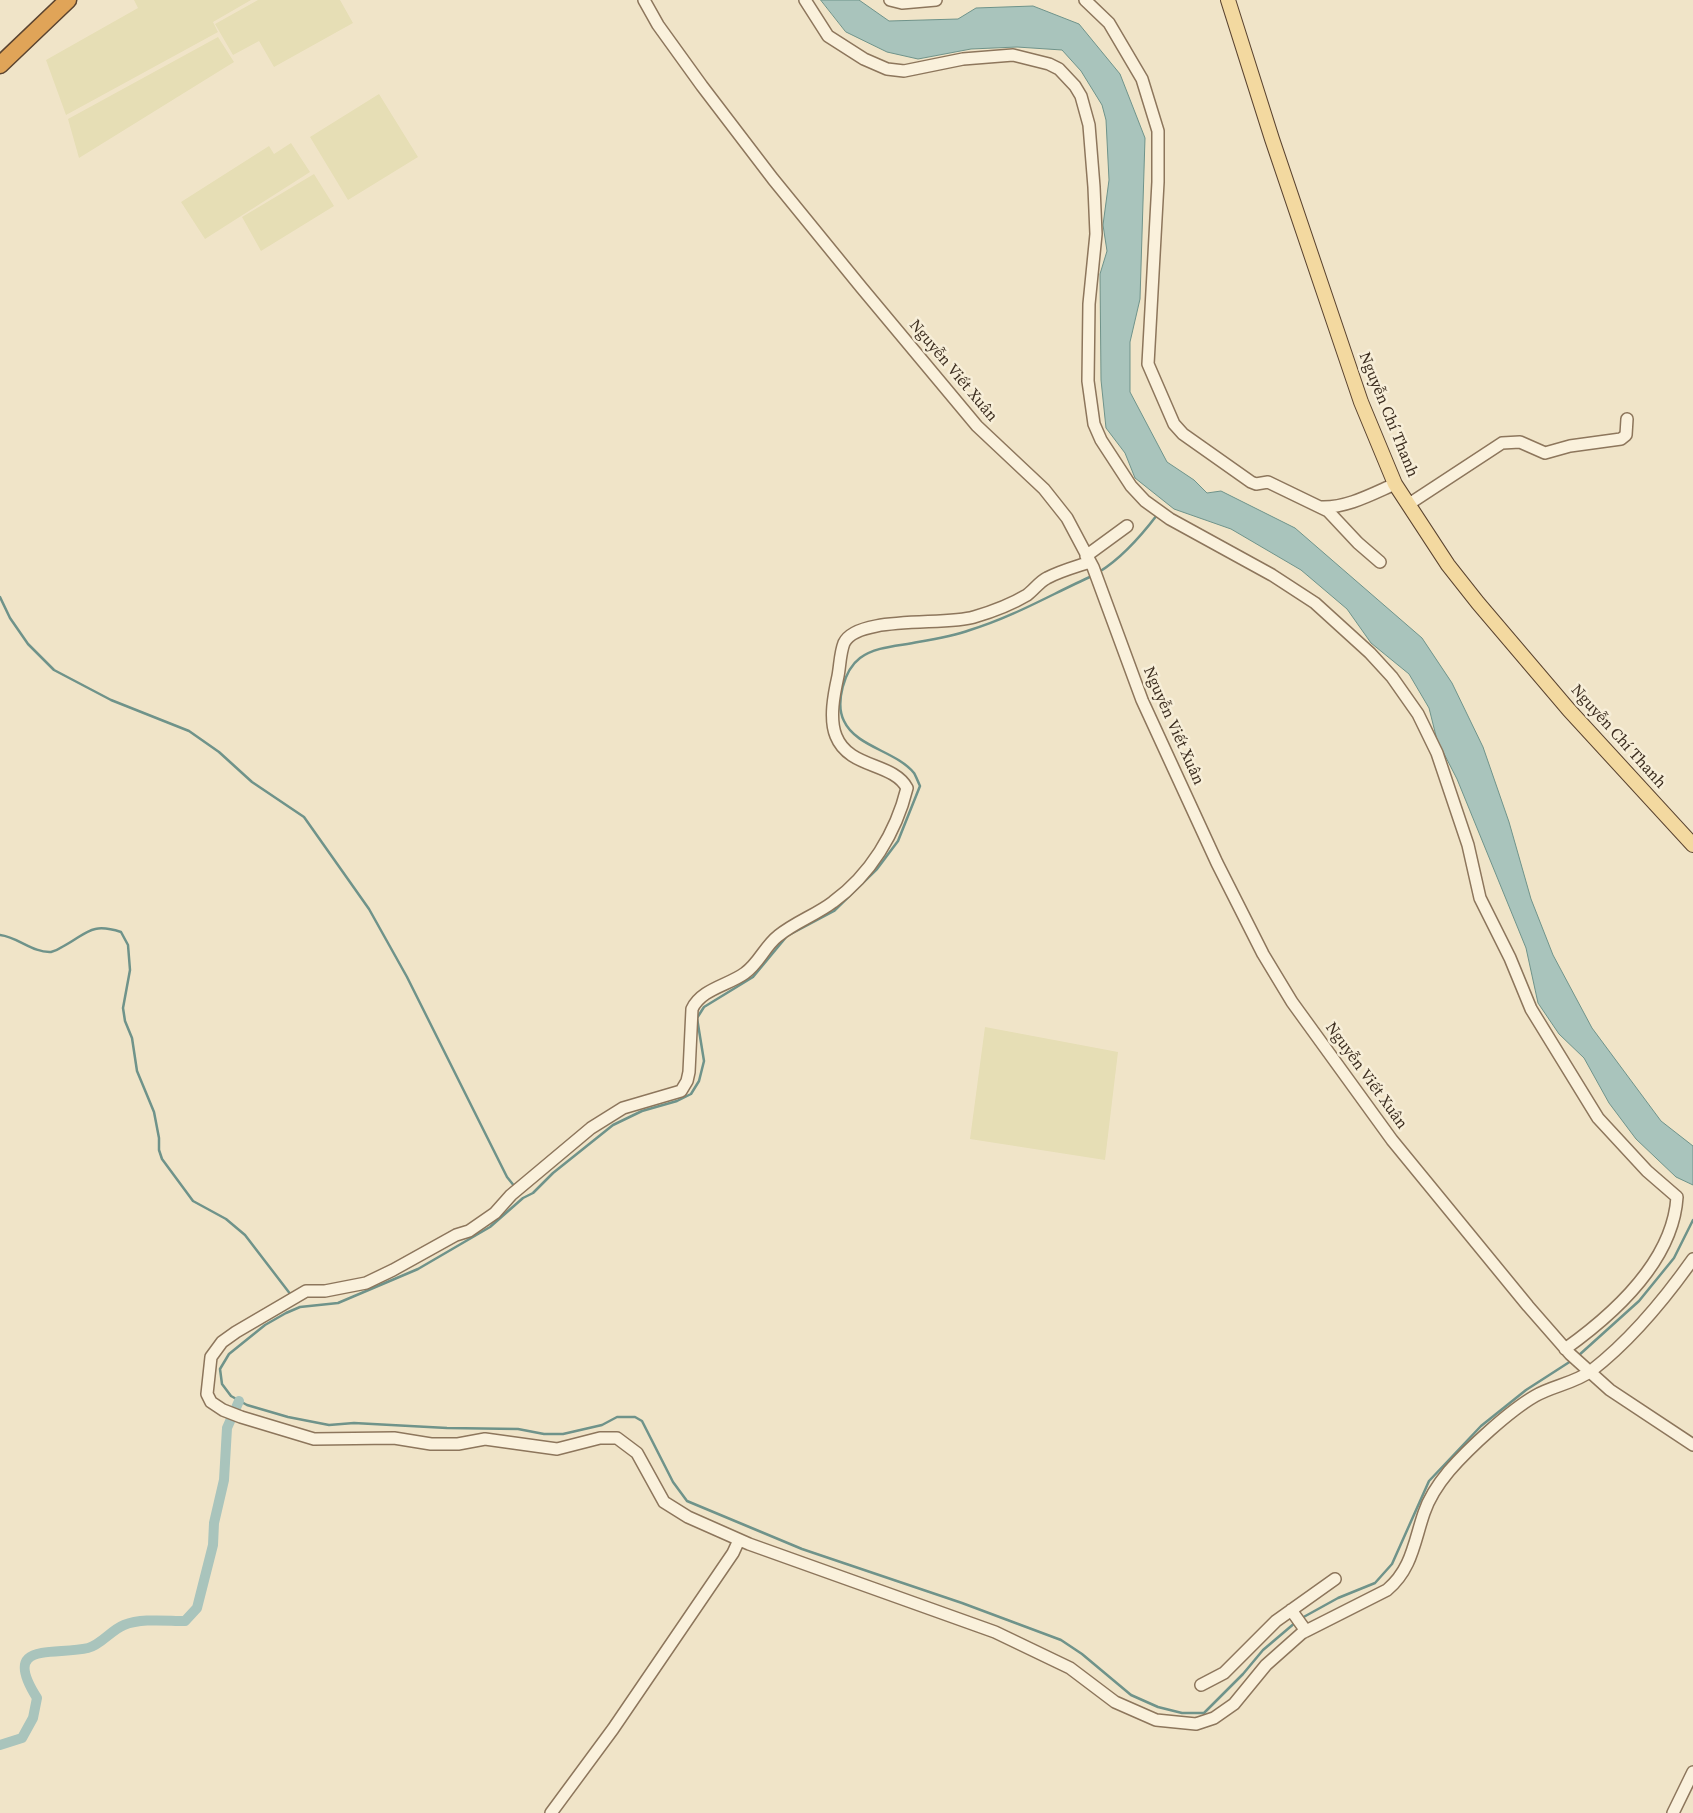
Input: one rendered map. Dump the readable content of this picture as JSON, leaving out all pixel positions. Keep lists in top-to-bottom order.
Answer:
{
  "streets": {
    "main road": ["Nguyễn Chí Thanh"],
    "street": ["Nguyễn Viết Xuân"]
  }
}
